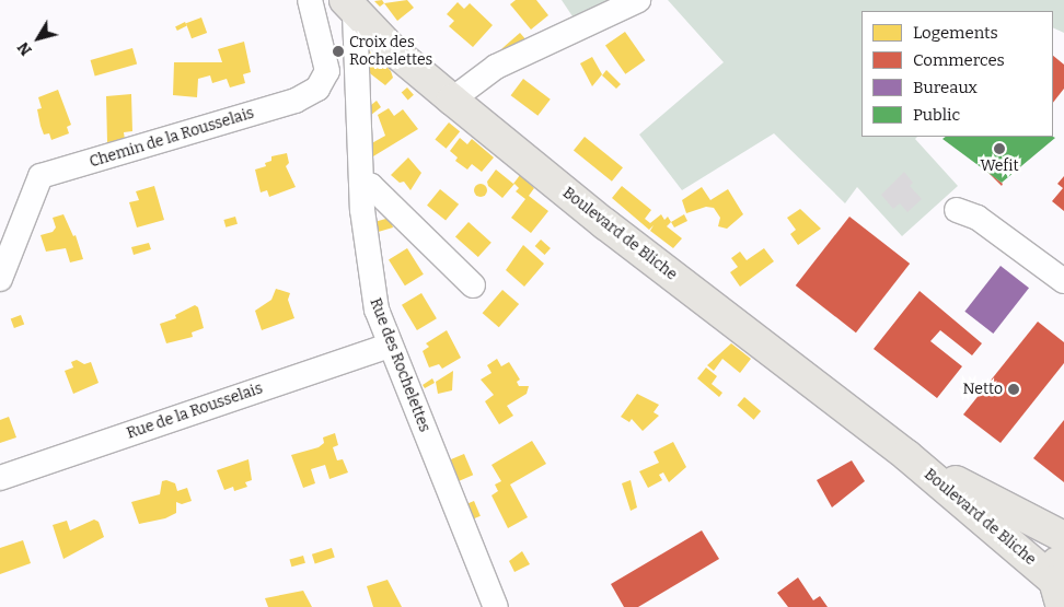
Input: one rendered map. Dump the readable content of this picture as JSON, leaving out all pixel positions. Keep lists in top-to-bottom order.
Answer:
{
  "streets": {
    "main road": ["Boulevard de Bliche"],
    "street": ["Chemin de la Rousselais", "Rue des Rochelettes", "Rue de la Rousselais"]
  },
  "crossings": [
    ["Boulevard de Bliche", "Rue des Rochelettes"],
    ["Rue des Rochelettes", "Rue de la Rousselais"]
  ],
  "places": ["Croix des Rochelettes", "Wefit", "Netto"],
  "legend": [
    "Logements",
    "Commerces",
    "Bureaux",
    "Public"
  ],
  "north": "bottom left"
}
